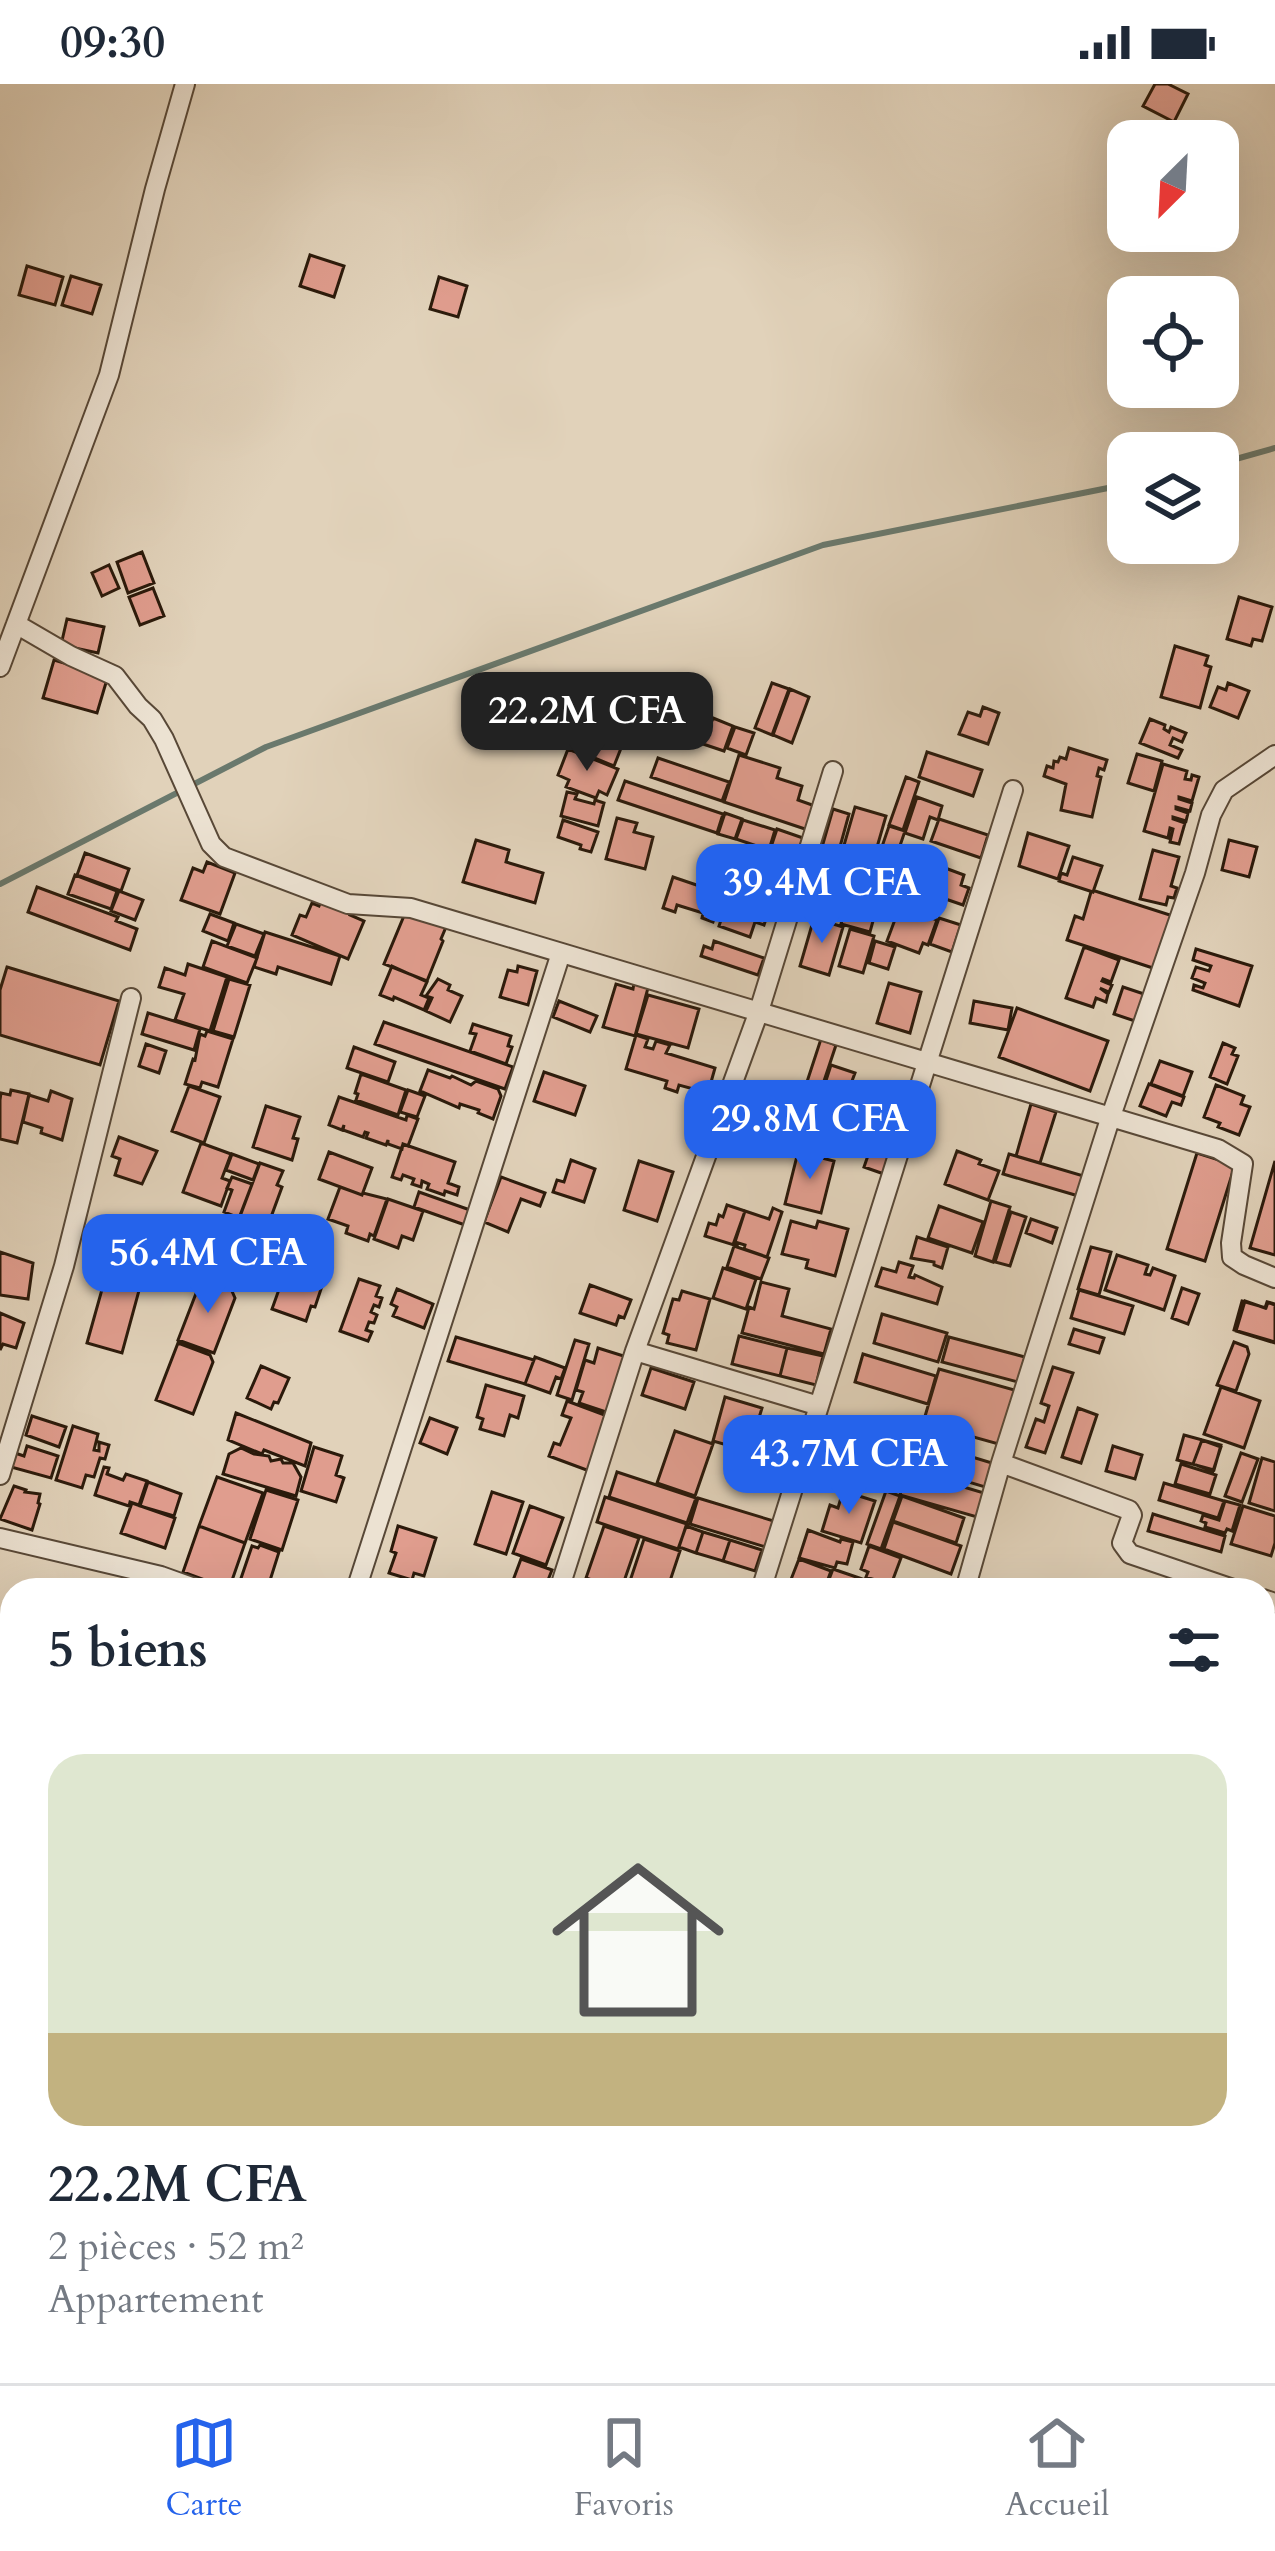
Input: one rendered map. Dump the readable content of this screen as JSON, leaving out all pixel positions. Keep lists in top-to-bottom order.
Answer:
{
  "north": "bottom left",
  "page": {
    "status": "09:30",
    "price": [
      "22.2M CFA",
      "39.4M CFA",
      "29.8M CFA",
      "56.4M CFA",
      "43.7M CFA"
    ],
    "heading": "5 biens",
    "list": [
      {
        "name": "22.2M CFA",
        "note": "2 pièces · 52 m² · Appartement"
      }
    ],
    "tabs": ["Carte", "Favoris", "Accueil"]
  }
}
